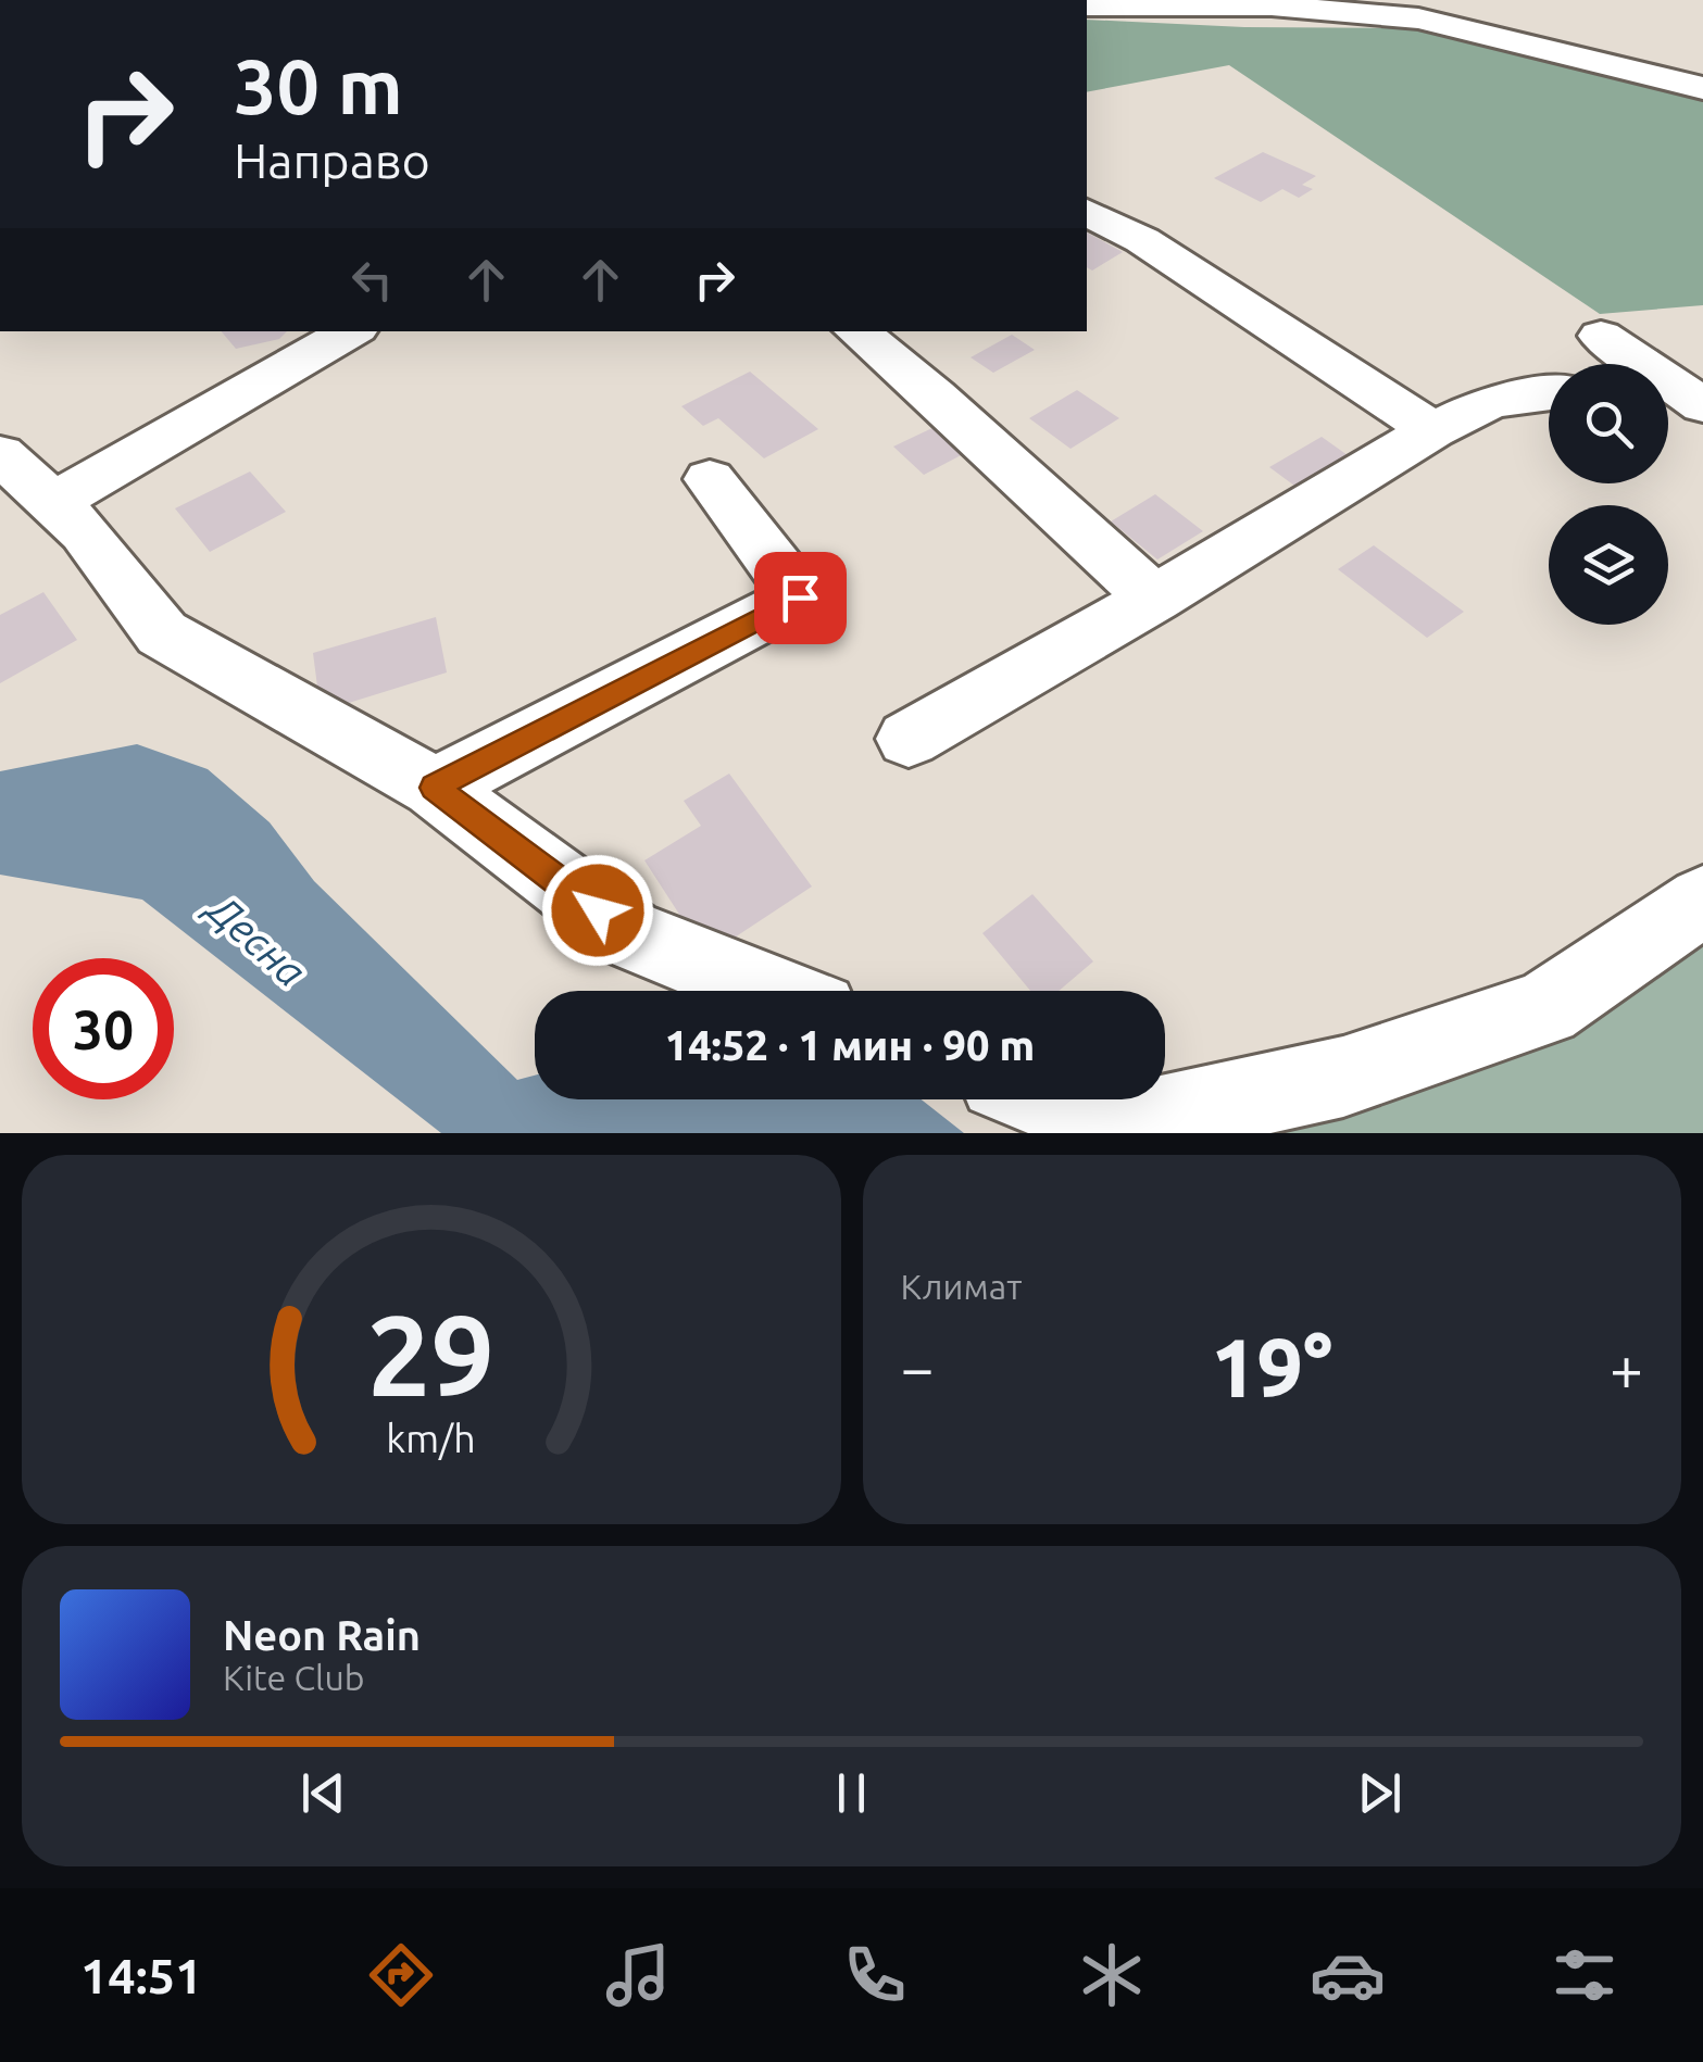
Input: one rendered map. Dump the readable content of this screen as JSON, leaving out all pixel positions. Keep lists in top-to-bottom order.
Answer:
{
  "water": ["Десна"],
  "page": {
    "turn": ["30 m", "Направо"],
    "limit": "30",
    "trip": "14:52 · 1 мин · 90 m",
    "tile": "Климат",
    "heat": ["−", "19°", "+"],
    "song": ["Neon Rain", "Kite Club"],
    "tabs": "14:51",
    "gauge": ["29", "km/h"]
  }
}
